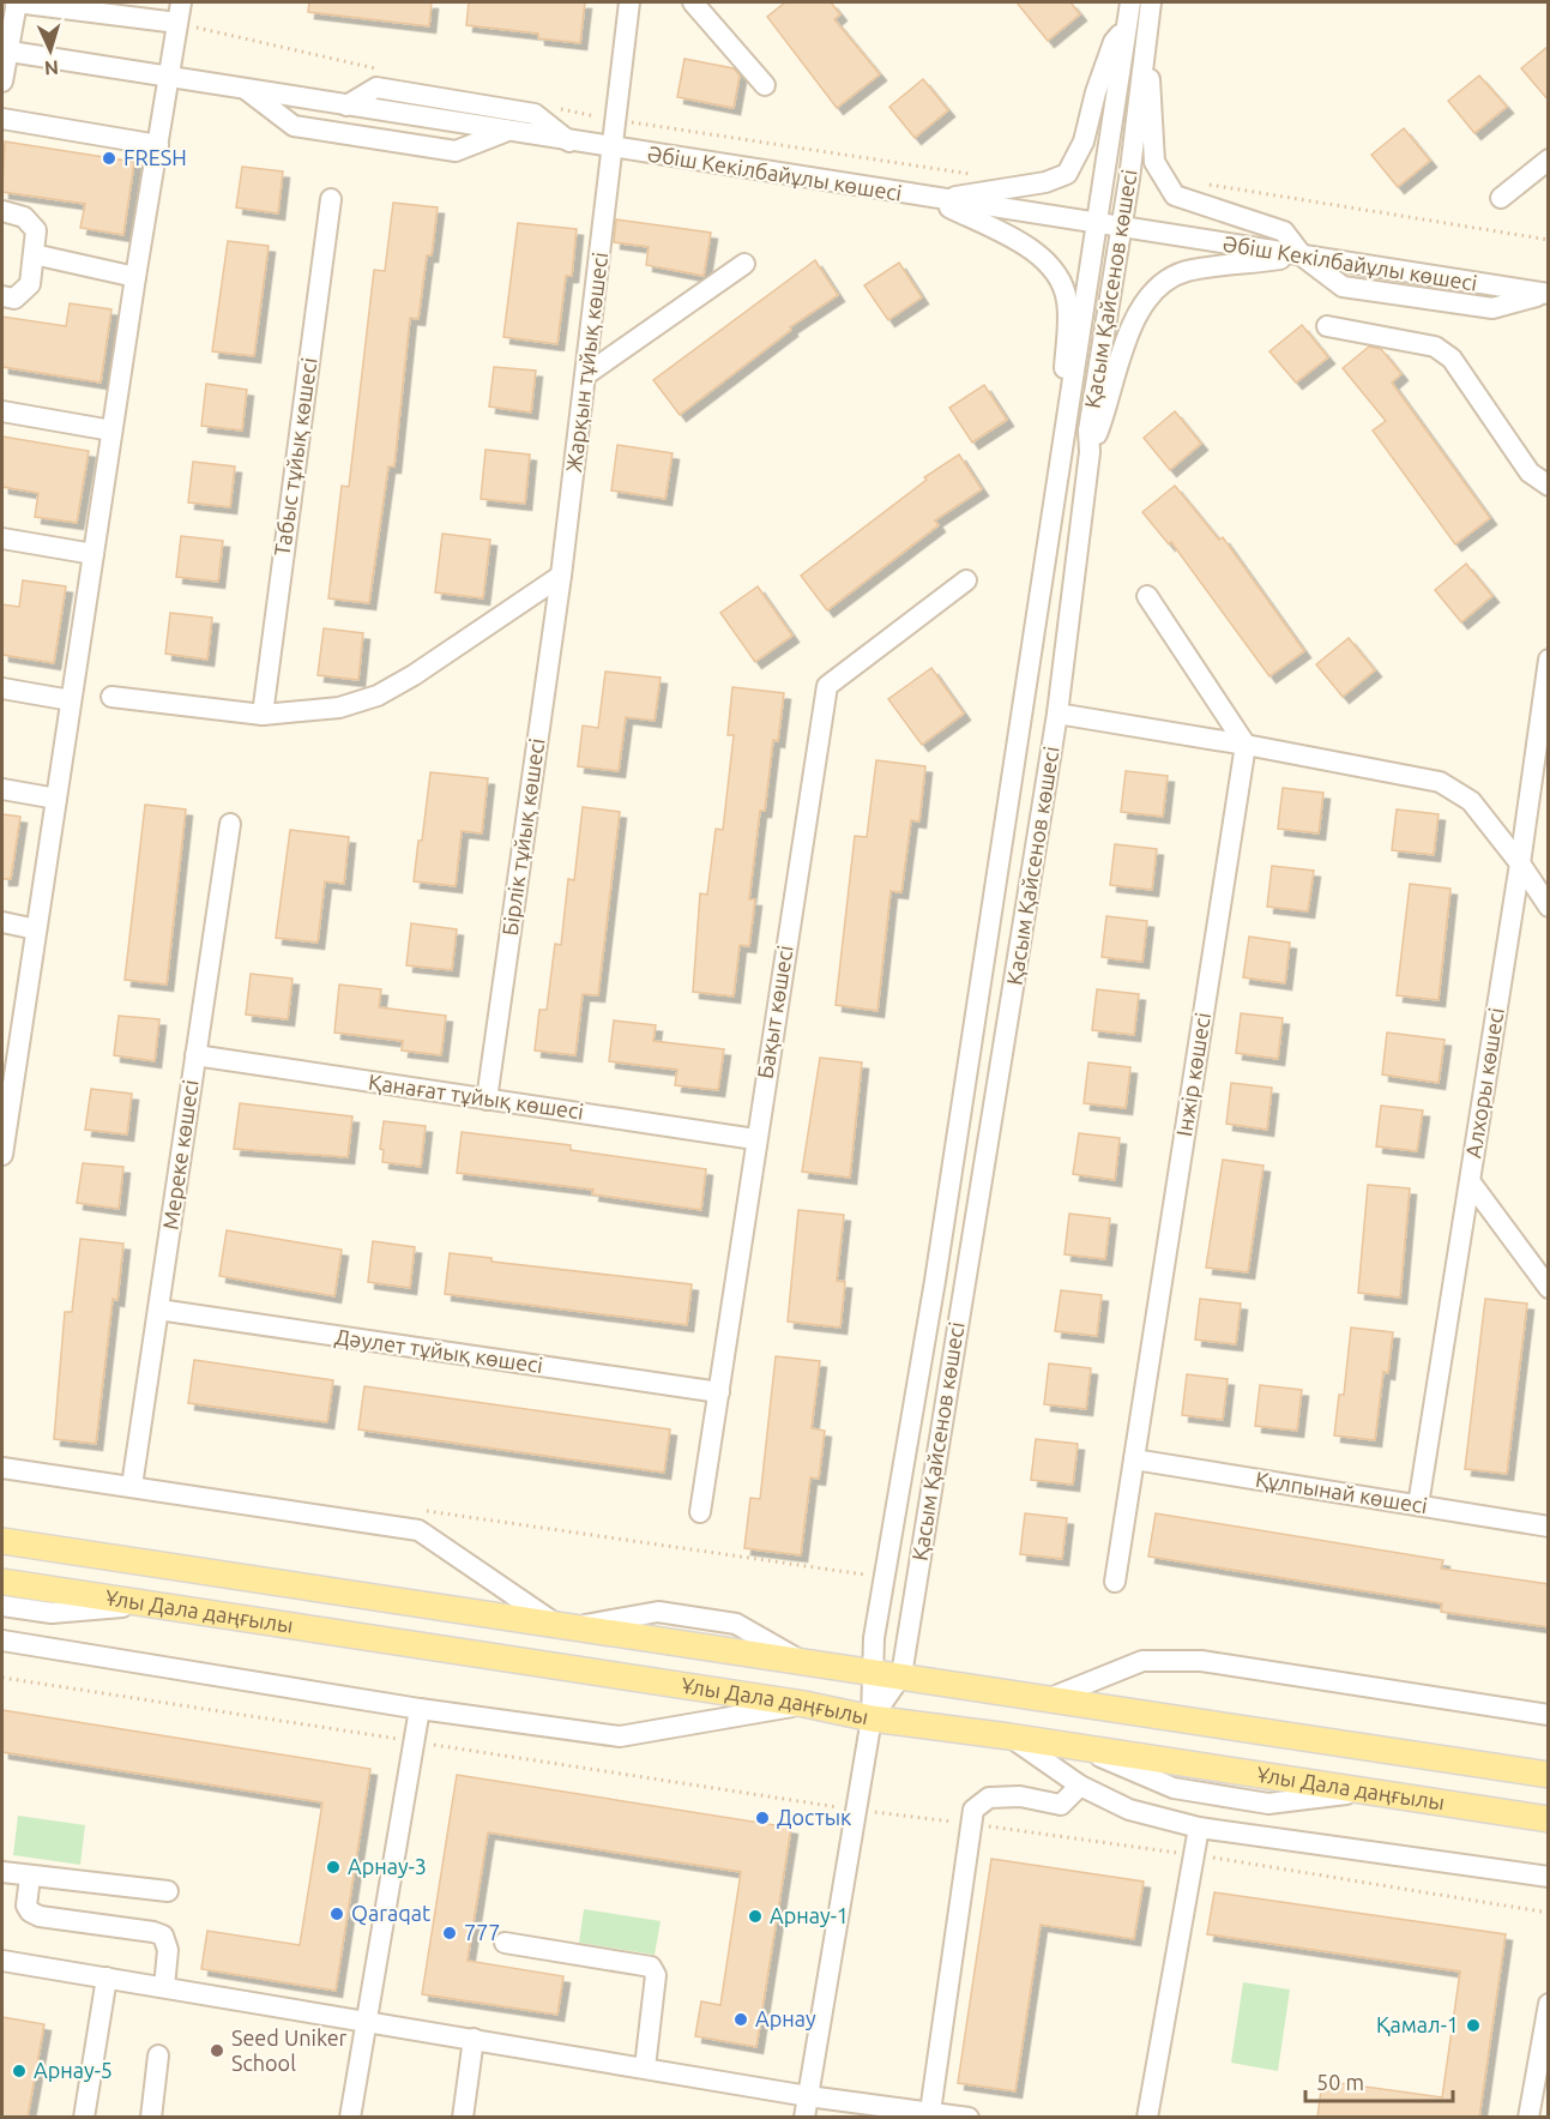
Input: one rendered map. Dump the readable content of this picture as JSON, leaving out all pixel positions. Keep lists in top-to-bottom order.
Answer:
{
  "streets": {
    "main road": ["Ұлы Дала даңғылы"],
    "street": [
      "Әбіш Кекілбайұлы көшесі",
      "Қасым Қайсенов көшесі",
      "Жарқын тұйық көшесі",
      "Табыс тұйық көшесі",
      "Бірлік тұйық көшесі",
      "Бақыт көшесі",
      "Інжір көшесі",
      "Алхоры көшесі",
      "Қанағат тұйық көшесі",
      "Мереке көшесі",
      "Дәулет тұйық көшесі",
      "Құлпынай көшесі"
    ]
  },
  "crossings": [
    ["Әбіш Кекілбайұлы көшесі", "Қасым Қайсенов көшесі"],
    ["Әбіш Кекілбайұлы көшесі", "Жарқын тұйық көшесі"],
    ["Қасым Қайсенов көшесі", "Ұлы Дала даңғылы"],
    ["Жарқын тұйық көшесі", "Бірлік тұйық көшесі"],
    ["Бірлік тұйық көшесі", "Қанағат тұйық көшесі"],
    ["Бақыт көшесі", "Қанағат тұйық көшесі"],
    ["Бақыт көшесі", "Дәулет тұйық көшесі"],
    ["Інжір көшесі", "Құлпынай көшесі"],
    ["Алхоры көшесі", "Құлпынай көшесі"],
    ["Қанағат тұйық көшесі", "Мереке көшесі"],
    ["Мереке көшесі", "Дәулет тұйық көшесі"]
  ],
  "places": [
    "FRESH",
    "Достык",
    "Арнау-3",
    "Qaraqat",
    "Арнау-1",
    "777",
    "Арнау",
    "Қамал-1",
    "Seed Uniker School",
    "Арнау-5"
  ],
  "scale_bar": "50 m",
  "north": "bottom"
}
